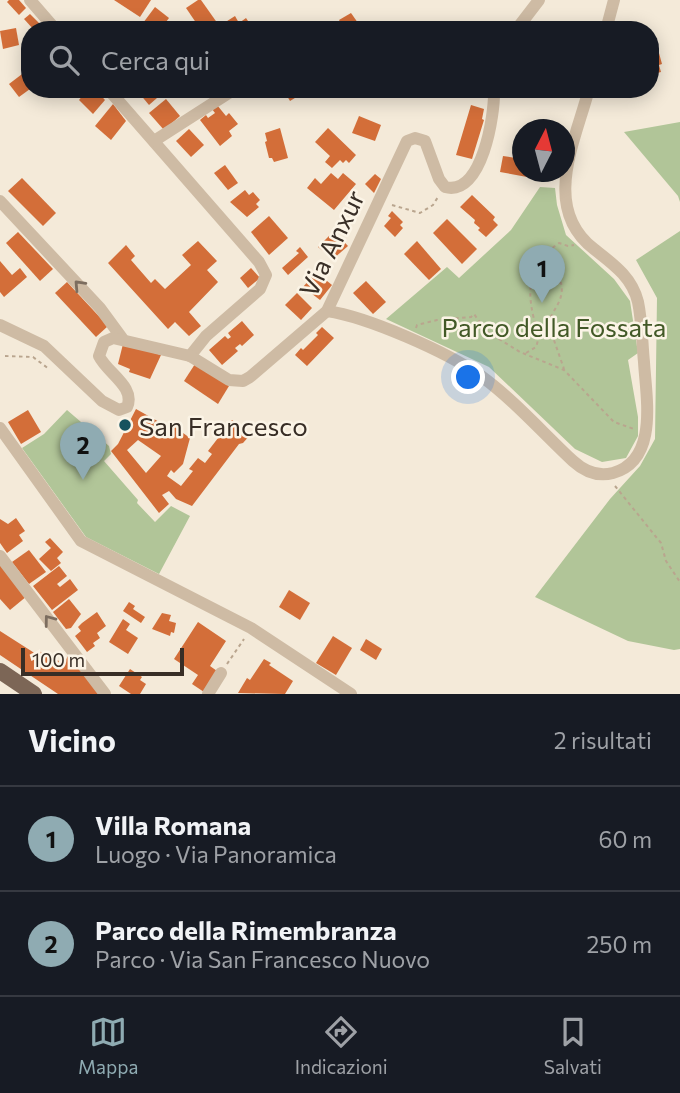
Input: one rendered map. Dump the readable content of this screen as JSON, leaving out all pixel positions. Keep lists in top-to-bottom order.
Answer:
{
  "streets": {
    "street": ["Via Anxur"]
  },
  "parks": ["Parco della Fossata"],
  "places": ["San Francesco"],
  "scale_bar": "100 m",
  "north": "top",
  "page": {
    "search": "Cerca qui",
    "pins": ["1", "2"],
    "scale": "100 m",
    "heading": ["Vicino", "2 risultati"],
    "list": [
      {
        "mark": "1",
        "name": "Villa Romana",
        "note": "Luogo · Via Panoramica",
        "value": "60 m"
      },
      {
        "mark": "2",
        "name": "Parco della Rimembranza",
        "note": "Parco · Via San Francesco Nuovo",
        "value": "250 m"
      }
    ],
    "nav": ["Mappa", "Indicazioni", "Salvati"]
  }
}
